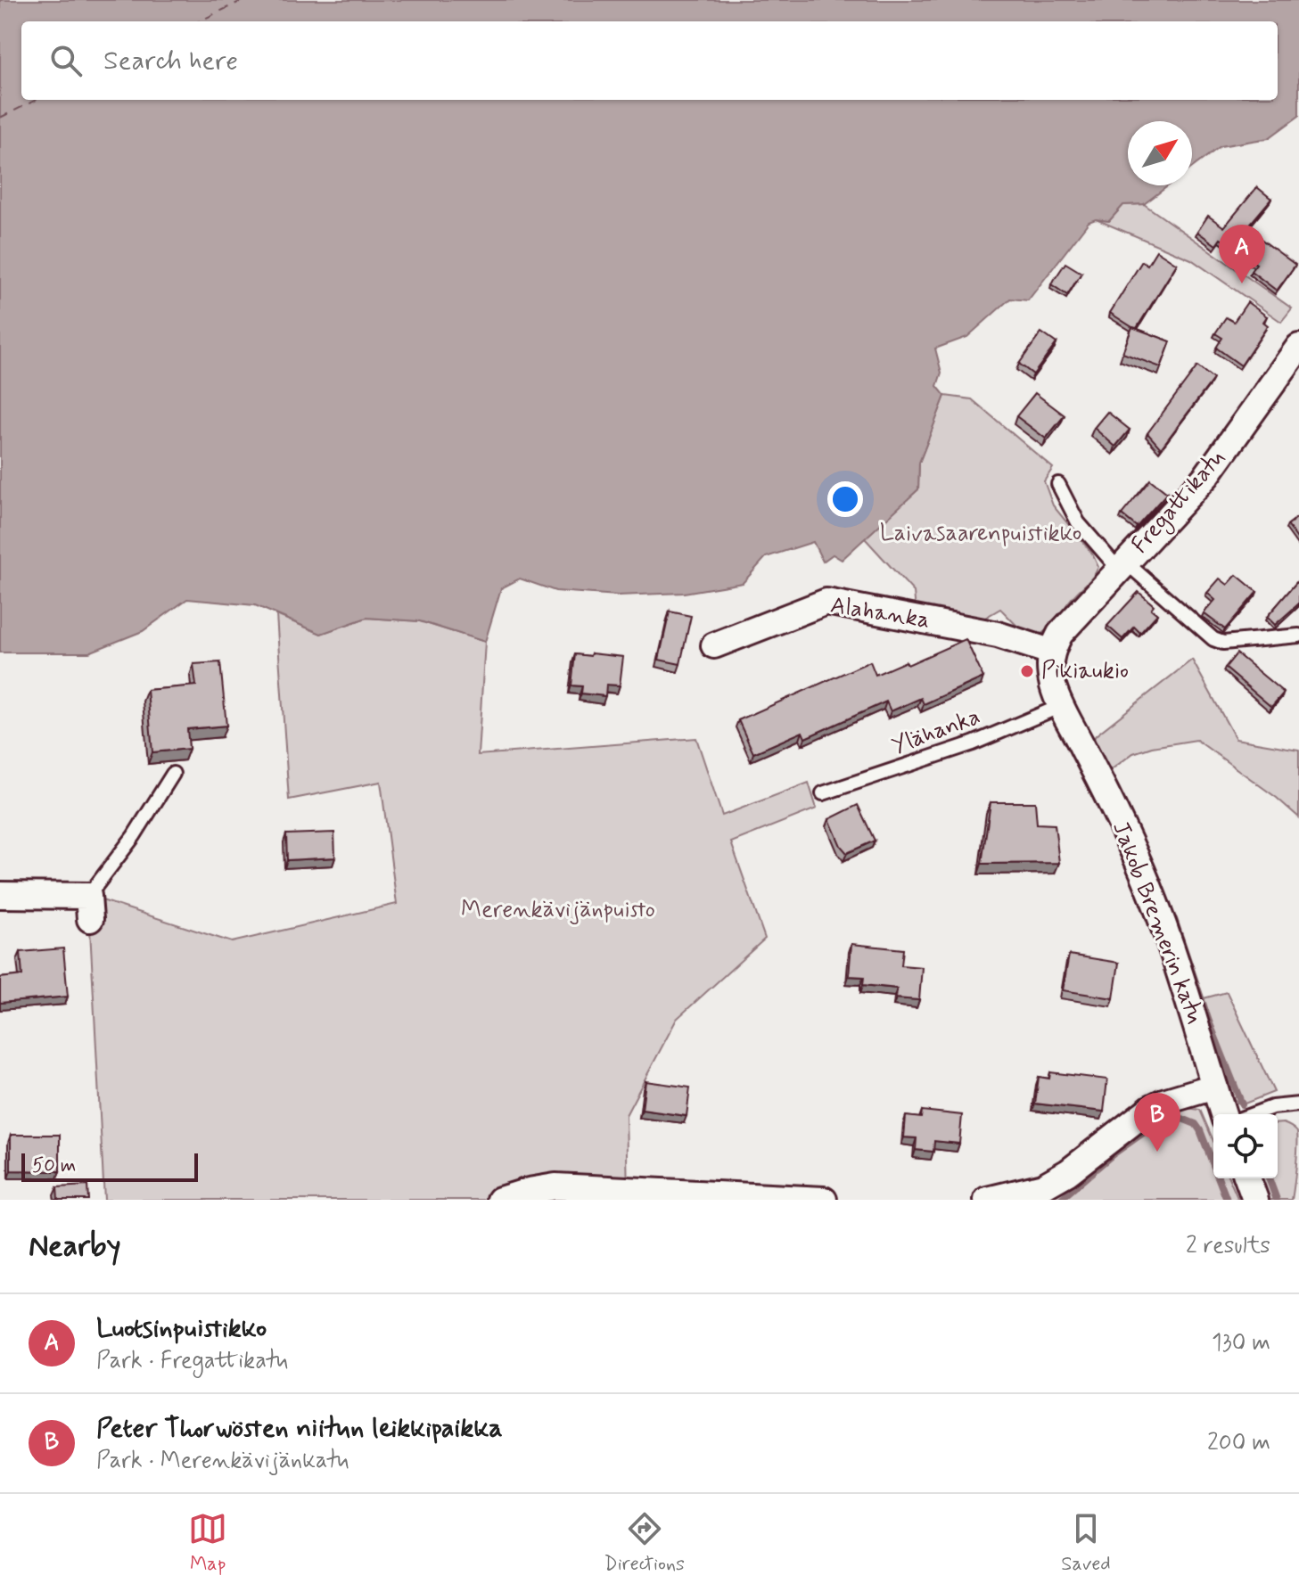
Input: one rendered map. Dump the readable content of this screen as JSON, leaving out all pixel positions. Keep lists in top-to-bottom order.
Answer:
{
  "streets": {
    "street": ["Fregattikatu", "Alahanka", "Jakob Bremerin katu"],
    "lane": ["Ylähanka"]
  },
  "crossings": [
    ["Fregattikatu", "Alahanka"],
    ["Fregattikatu", "Jakob Bremerin katu"],
    ["Alahanka", "Jakob Bremerin katu"],
    ["Ylähanka", "Jakob Bremerin katu"]
  ],
  "parks": ["Laivasaarenpuistikko", "Merenkävijänpuisto"],
  "places": ["Pikiaukio"],
  "scale_bar": "50 m",
  "north": "top right",
  "page": {
    "search": "Search here",
    "pins": ["A", "B"],
    "scale": "50 m",
    "heading": ["Nearby", "2 results"],
    "list": [
      {
        "mark": "A",
        "name": "Luotsinpuistikko",
        "note": "Park · Fregattikatu",
        "value": "130 m"
      },
      {
        "mark": "B",
        "name": "Peter Thorwösten niitun leikkipaikka",
        "note": "Park · Merenkävijänkatu",
        "value": "200 m"
      }
    ],
    "nav": ["Map", "Directions", "Saved"]
  }
}
